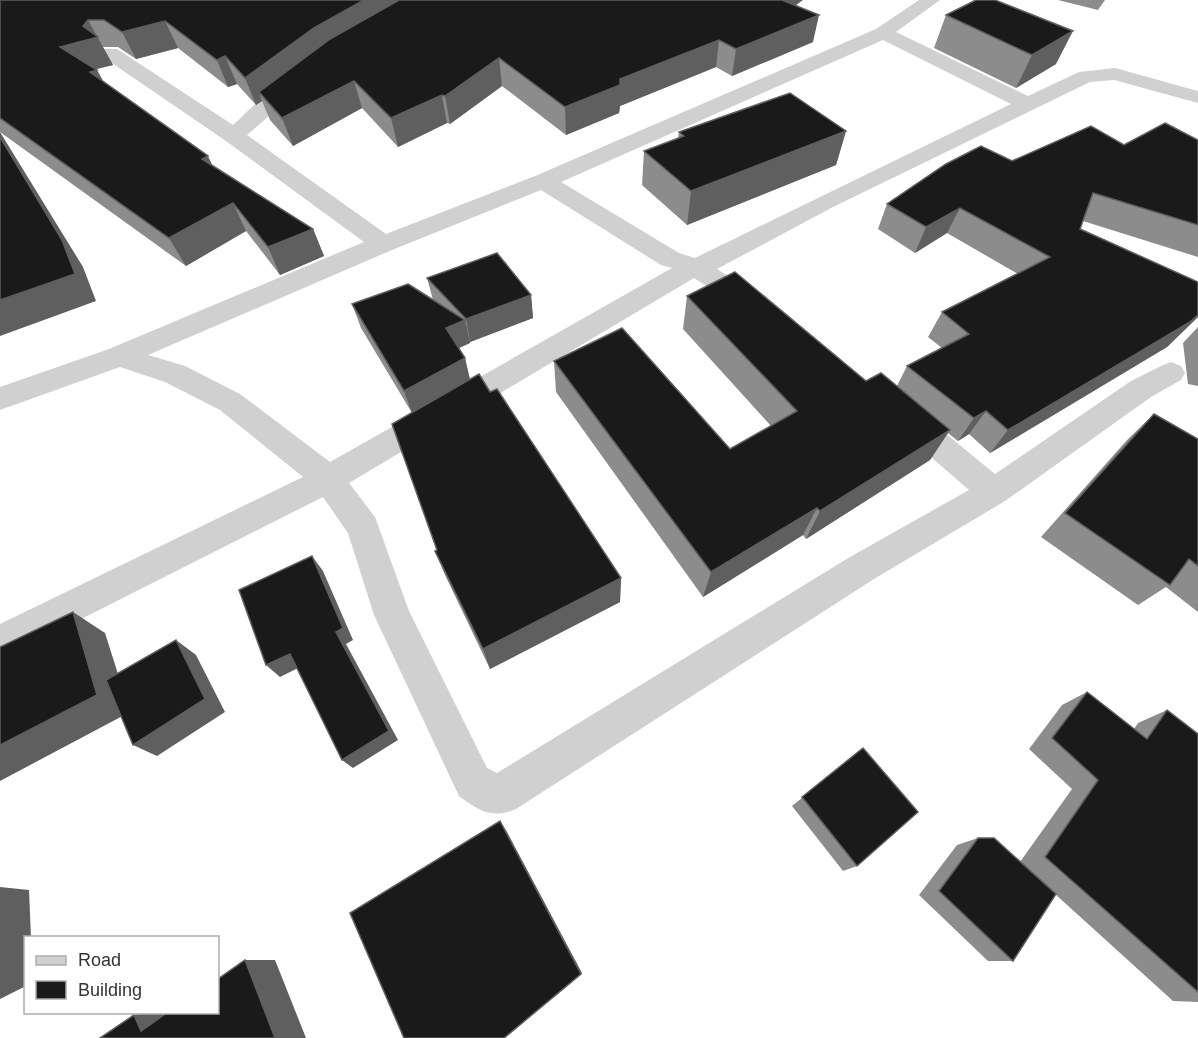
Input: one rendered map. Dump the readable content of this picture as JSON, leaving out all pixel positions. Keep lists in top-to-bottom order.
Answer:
{
  "legend": ["Road", "Building"]
}
